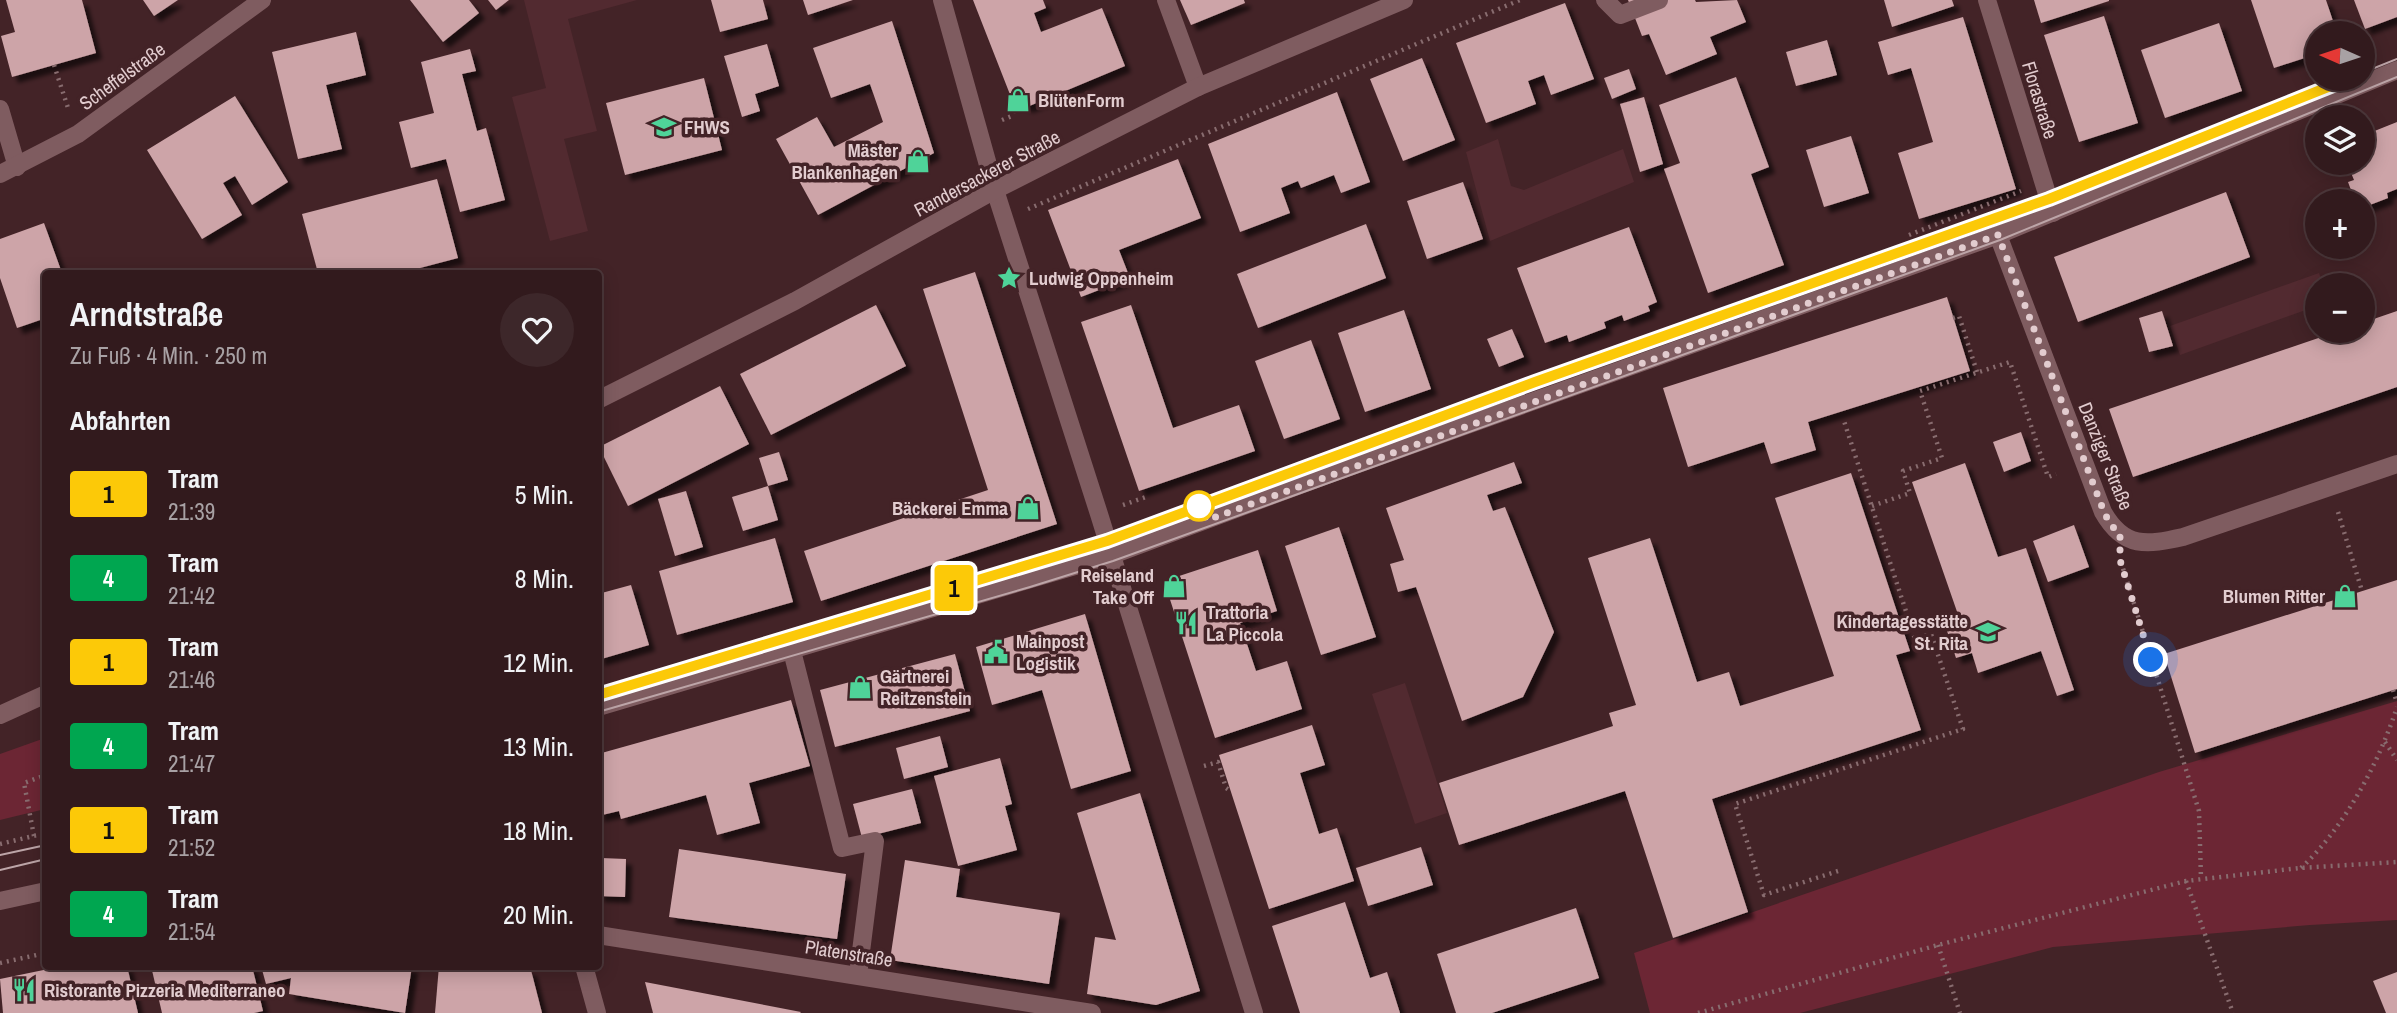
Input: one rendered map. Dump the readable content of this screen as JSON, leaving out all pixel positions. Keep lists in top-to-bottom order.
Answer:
{
  "streets": {
    "street": [
      "Scheffelstraße",
      "Florastraße",
      "Randersackerer Straße",
      "Danziger Straße",
      "Platenstraße"
    ]
  },
  "places": {
    "shop": [
      "BlütenForm",
      "Mäster Blankenhagen",
      "Bäckerei Emma",
      "Reiseland Take Off",
      "Blumen Ritter",
      "Gärtnerei Reitzenstein"
    ],
    "school or university": ["FHWS", "Kindertagesstätte St. Rita"],
    "place": ["Ludwig Oppenheim"],
    "restaurant": ["Trattoria La Piccola", "Ristorante Pizzeria Mediterraneo"],
    "public building": ["Mainpost Logistik"]
  },
  "lines": ["tram line 1"],
  "north": "left",
  "page": {
    "on_map": "1",
    "map_buttons": ["+", "−"],
    "heading": [
      ["Arndtstraße", "Zu Fuß · 4 Min. · 250 m"],
      "Abfahrten"
    ],
    "list": [
      {
        "mark": "1",
        "name": "Tram",
        "note": "21:39",
        "value": "5 Min."
      },
      {
        "mark": "4",
        "name": "Tram",
        "note": "21:42",
        "value": "8 Min."
      },
      {
        "mark": "1",
        "name": "Tram",
        "note": "21:46",
        "value": "12 Min."
      },
      {
        "mark": "4",
        "name": "Tram",
        "note": "21:47",
        "value": "13 Min."
      },
      {
        "mark": "1",
        "name": "Tram",
        "note": "21:52",
        "value": "18 Min."
      },
      {
        "mark": "4",
        "name": "Tram",
        "note": "21:54",
        "value": "20 Min."
      }
    ]
  }
}
